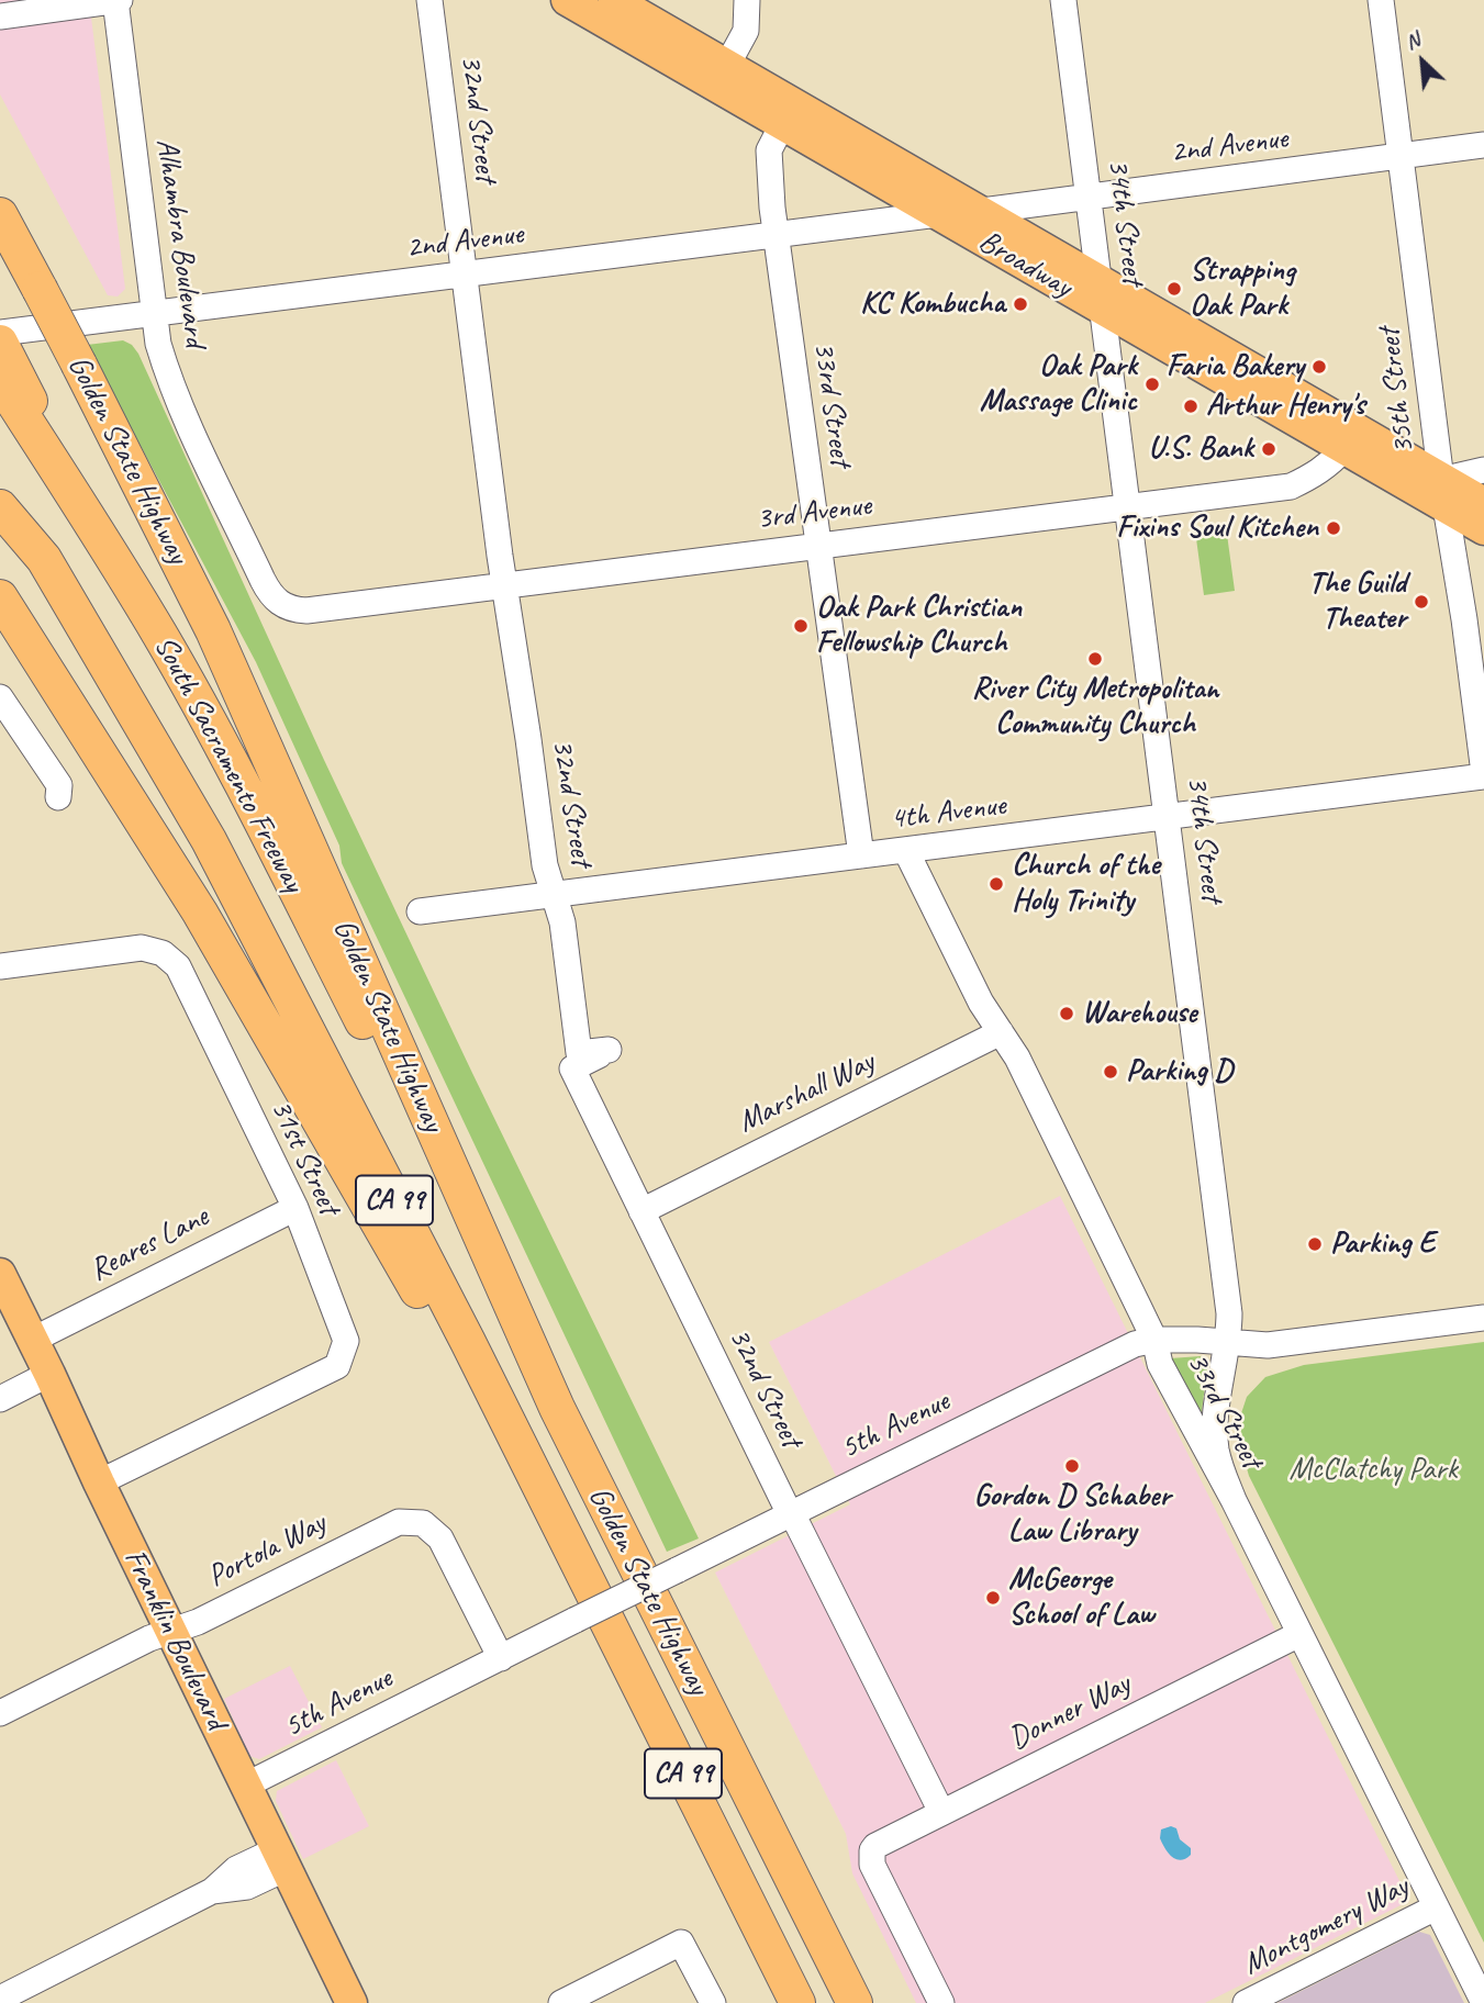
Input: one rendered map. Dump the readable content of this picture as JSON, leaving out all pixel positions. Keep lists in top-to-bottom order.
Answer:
{
  "streets": {
    "highway": ["Golden State Highway", "South Sacramento Freeway", "CA 99"],
    "main road": ["Broadway", "Franklin Boulevard"],
    "street": [
      "32nd Street",
      "2nd Avenue",
      "34th Street",
      "Alhambra Boulevard",
      "35th Street",
      "33rd Street",
      "3rd Avenue",
      "4th Avenue",
      "Marshall Way",
      "31st Street",
      "Reares Lane",
      "5th Avenue",
      "Portola Way",
      "Donner Way",
      "Montgomery Way"
    ]
  },
  "crossings": [
    ["32nd Street", "2nd Avenue"],
    ["32nd Street", "3rd Avenue"],
    ["32nd Street", "4th Avenue"],
    ["32nd Street", "Marshall Way"],
    ["32nd Street", "5th Avenue"],
    ["32nd Street", "Donner Way"],
    ["2nd Avenue", "34th Street"],
    ["2nd Avenue", "Alhambra Boulevard"],
    ["2nd Avenue", "Broadway"],
    ["2nd Avenue", "35th Street"],
    ["2nd Avenue", "33rd Street"],
    ["2nd Avenue", "South Sacramento Freeway"],
    ["34th Street", "Broadway"],
    ["34th Street", "33rd Street"],
    ["34th Street", "3rd Avenue"],
    ["34th Street", "4th Avenue"],
    ["34th Street", "5th Avenue"],
    ["Alhambra Boulevard", "3rd Avenue"],
    ["Broadway", "35th Street"],
    ["Broadway", "33rd Street"],
    ["Broadway", "3rd Avenue"],
    ["35th Street", "4th Avenue"],
    ["33rd Street", "3rd Avenue"],
    ["33rd Street", "4th Avenue"],
    ["33rd Street", "Marshall Way"],
    ["33rd Street", "5th Avenue"],
    ["33rd Street", "Donner Way"],
    ["33rd Street", "Montgomery Way"],
    ["Golden State Highway", "South Sacramento Freeway"],
    ["31st Street", "Reares Lane"],
    ["31st Street", "Franklin Boulevard"],
    ["Reares Lane", "Franklin Boulevard"],
    ["5th Avenue", "Portola Way"],
    ["5th Avenue", "Franklin Boulevard"],
    ["Portola Way", "Franklin Boulevard"]
  ],
  "parks": ["McClatchy Park"],
  "places": [
    "Strapping Oak Park",
    "KC Kombucha",
    "Faria Bakery",
    "Oak Park Massage Clinic",
    "Arthur Henry's",
    "U.S. Bank",
    "Fixins Soul Kitchen",
    "The Guild Theater",
    "Oak Park Christian Fellowship Church",
    "River City Metropolitan Community Church",
    "Church of the Holy Trinity",
    "Warehouse",
    "Parking D",
    "Parking E",
    "Gordon D Schaber Law Library",
    "McGeorge School of Law"
  ],
  "north": "top left"
}
